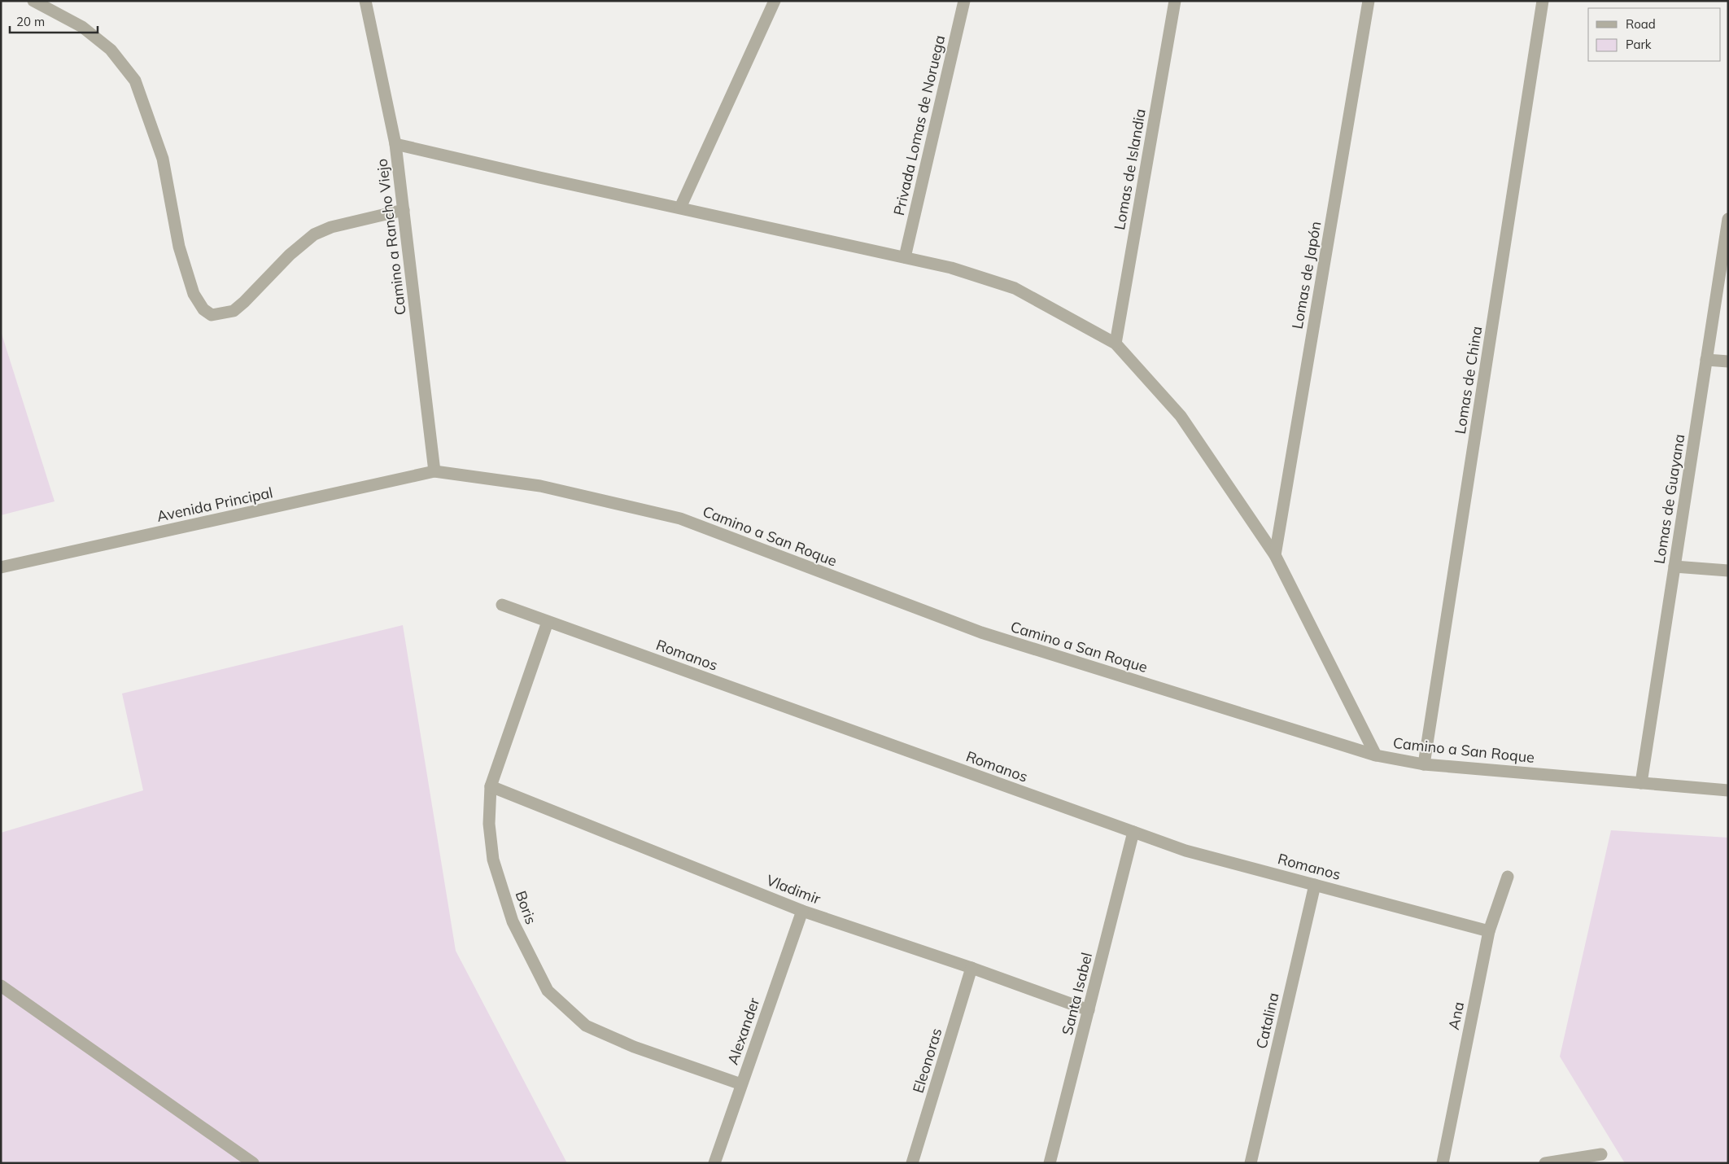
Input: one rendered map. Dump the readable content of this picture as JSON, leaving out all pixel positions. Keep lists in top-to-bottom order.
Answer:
{
  "streets": {
    "street": [
      "Privada Lomas de Noruega",
      "Lomas de Islandia",
      "Camino a Rancho Viejo",
      "Lomas de Japón",
      "Lomas de China",
      "Lomas de Guayana",
      "Avenida Principal",
      "Camino a San Roque",
      "Romanos",
      "Vladimir",
      "Boris",
      "Santa Isabel",
      "Ana",
      "Catalina",
      "Alexander",
      "Eleonoras"
    ]
  },
  "crossings": [
    ["Camino a Rancho Viejo", "Avenida Principal"],
    ["Camino a Rancho Viejo", "Camino a San Roque"],
    ["Lomas de China", "Camino a San Roque"],
    ["Lomas de Guayana", "Camino a San Roque"],
    ["Avenida Principal", "Camino a San Roque"],
    ["Romanos", "Boris"],
    ["Romanos", "Santa Isabel"],
    ["Romanos", "Ana"],
    ["Romanos", "Catalina"],
    ["Vladimir", "Boris"],
    ["Vladimir", "Santa Isabel"],
    ["Vladimir", "Alexander"],
    ["Vladimir", "Eleonoras"],
    ["Boris", "Alexander"]
  ],
  "legend": ["Road", "Park"],
  "scale_bar": "20 m"
}
